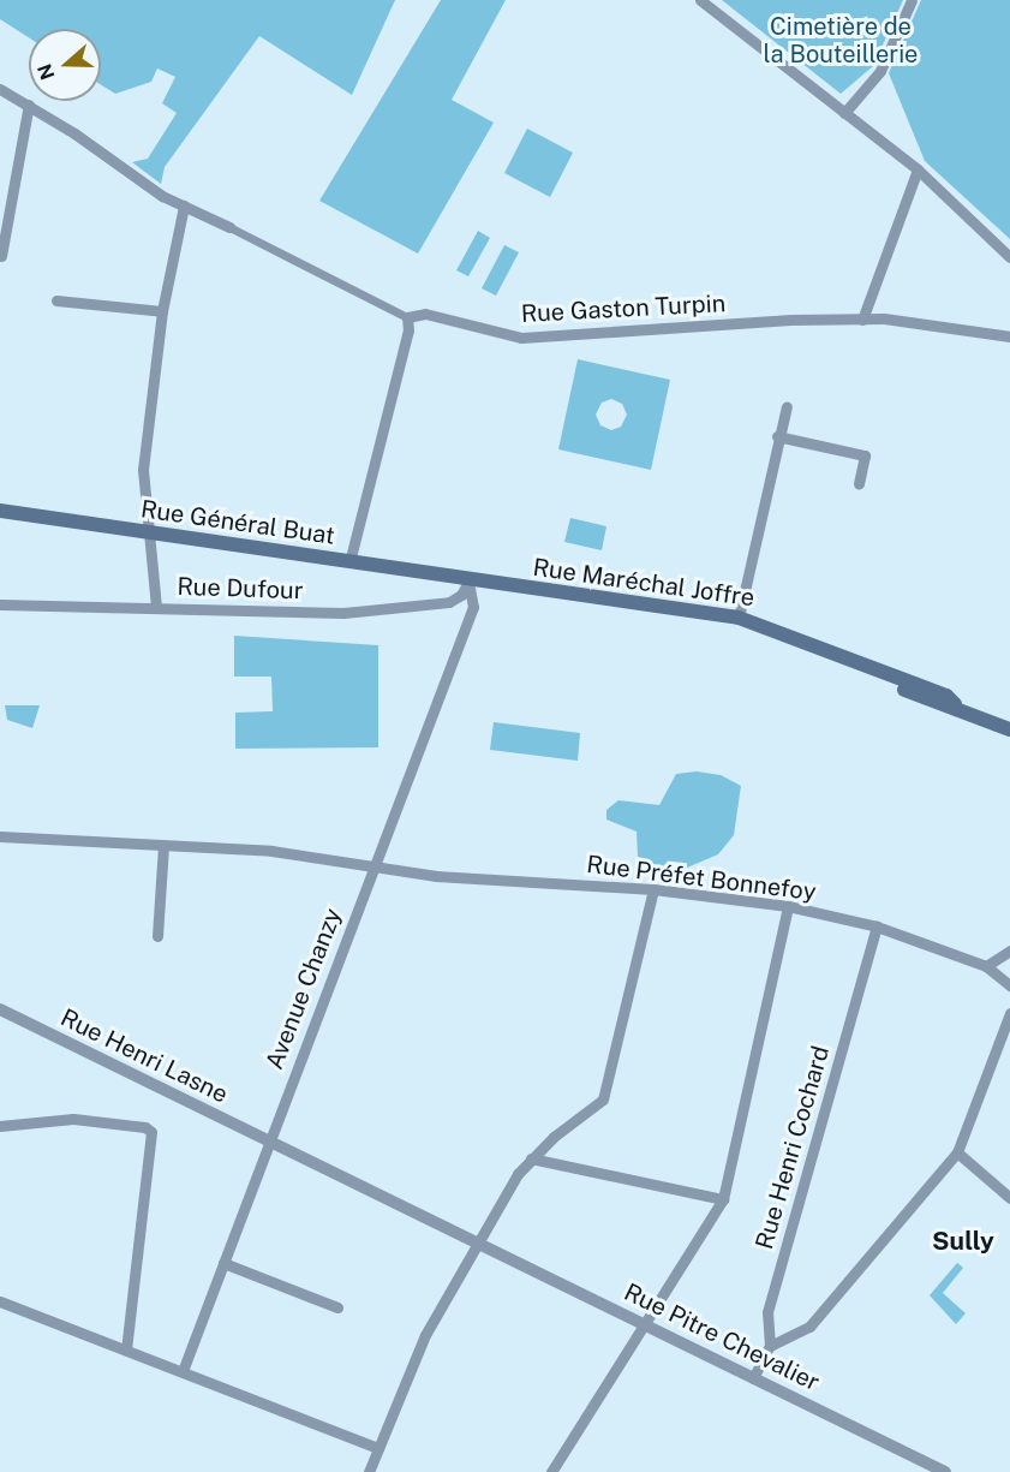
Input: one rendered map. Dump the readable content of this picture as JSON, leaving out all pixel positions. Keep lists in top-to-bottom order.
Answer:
{
  "streets": {
    "main road": ["Rue Général Buat", "Rue Maréchal Joffre"],
    "street": [
      "Rue Gaston Turpin",
      "Rue Dufour",
      "Rue Préfet Bonnefoy",
      "Avenue Chanzy",
      "Rue Henri Lasne",
      "Rue Henri Cochard",
      "Rue Pitre Chevalier"
    ]
  },
  "crossings": [
    ["Rue Général Buat", "Rue Maréchal Joffre"],
    ["Rue Général Buat", "Rue Dufour"],
    ["Rue Général Buat", "Avenue Chanzy"],
    ["Rue Maréchal Joffre", "Rue Dufour"],
    ["Rue Maréchal Joffre", "Avenue Chanzy"],
    ["Rue Dufour", "Avenue Chanzy"],
    ["Rue Préfet Bonnefoy", "Avenue Chanzy"],
    ["Rue Préfet Bonnefoy", "Rue Henri Cochard"],
    ["Avenue Chanzy", "Rue Henri Lasne"],
    ["Rue Henri Lasne", "Rue Pitre Chevalier"]
  ],
  "districts": ["Sully"],
  "parks": ["Cimetière de la Bouteillerie"],
  "north": "left"
}
